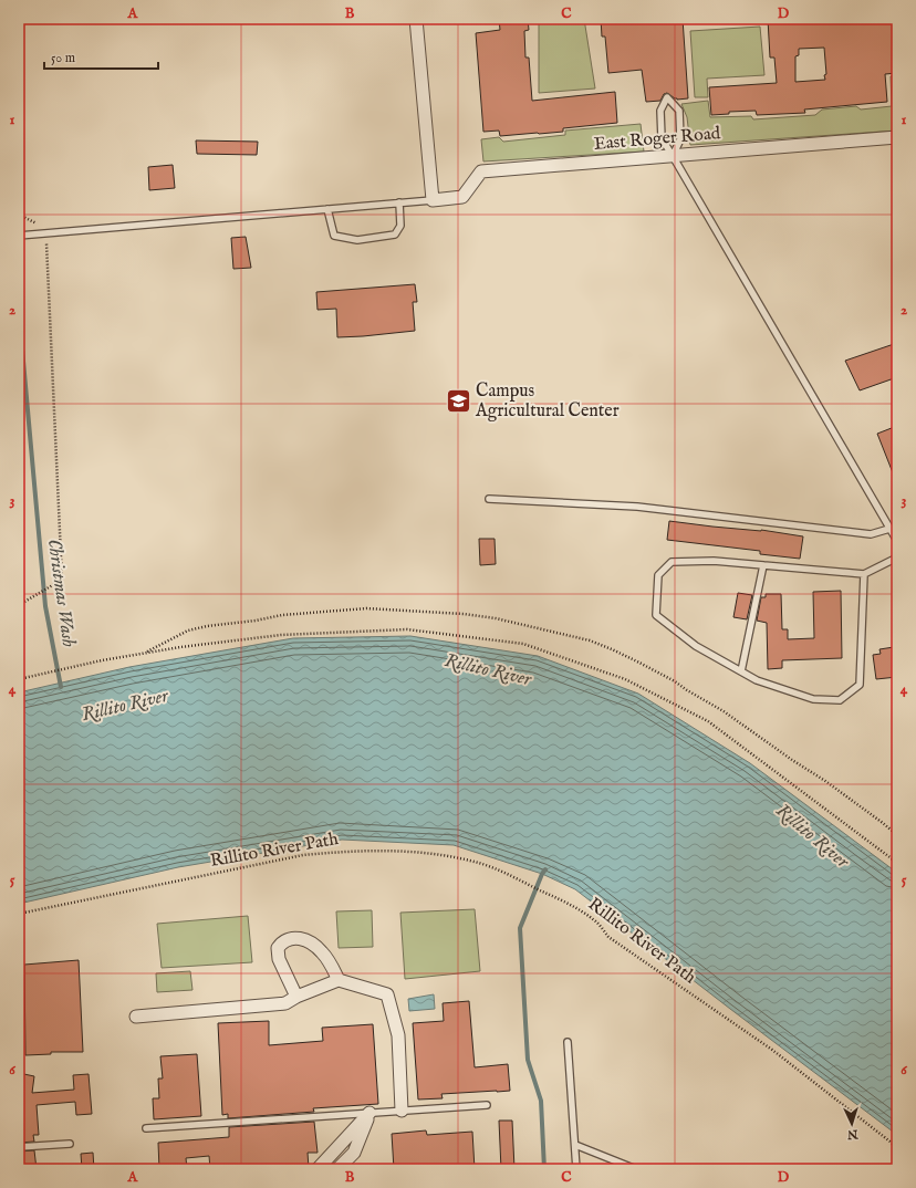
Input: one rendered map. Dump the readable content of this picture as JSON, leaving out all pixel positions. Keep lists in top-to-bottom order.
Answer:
{
  "streets": {
    "street": ["East Roger Road"],
    "path": ["Rillito River Path"]
  },
  "water": ["Christmas Wash", "Rillito River"],
  "places": {
    "school or university": ["Campus Agricultural Center"]
  },
  "scale_bar": "50 m",
  "north": "bottom",
  "grid": {
    "columns": [
      "A",
      "B",
      "C",
      "D"
    ],
    "rows": [
      "1",
      "2",
      "3",
      "4",
      "5",
      "6"
    ]
  }
}
